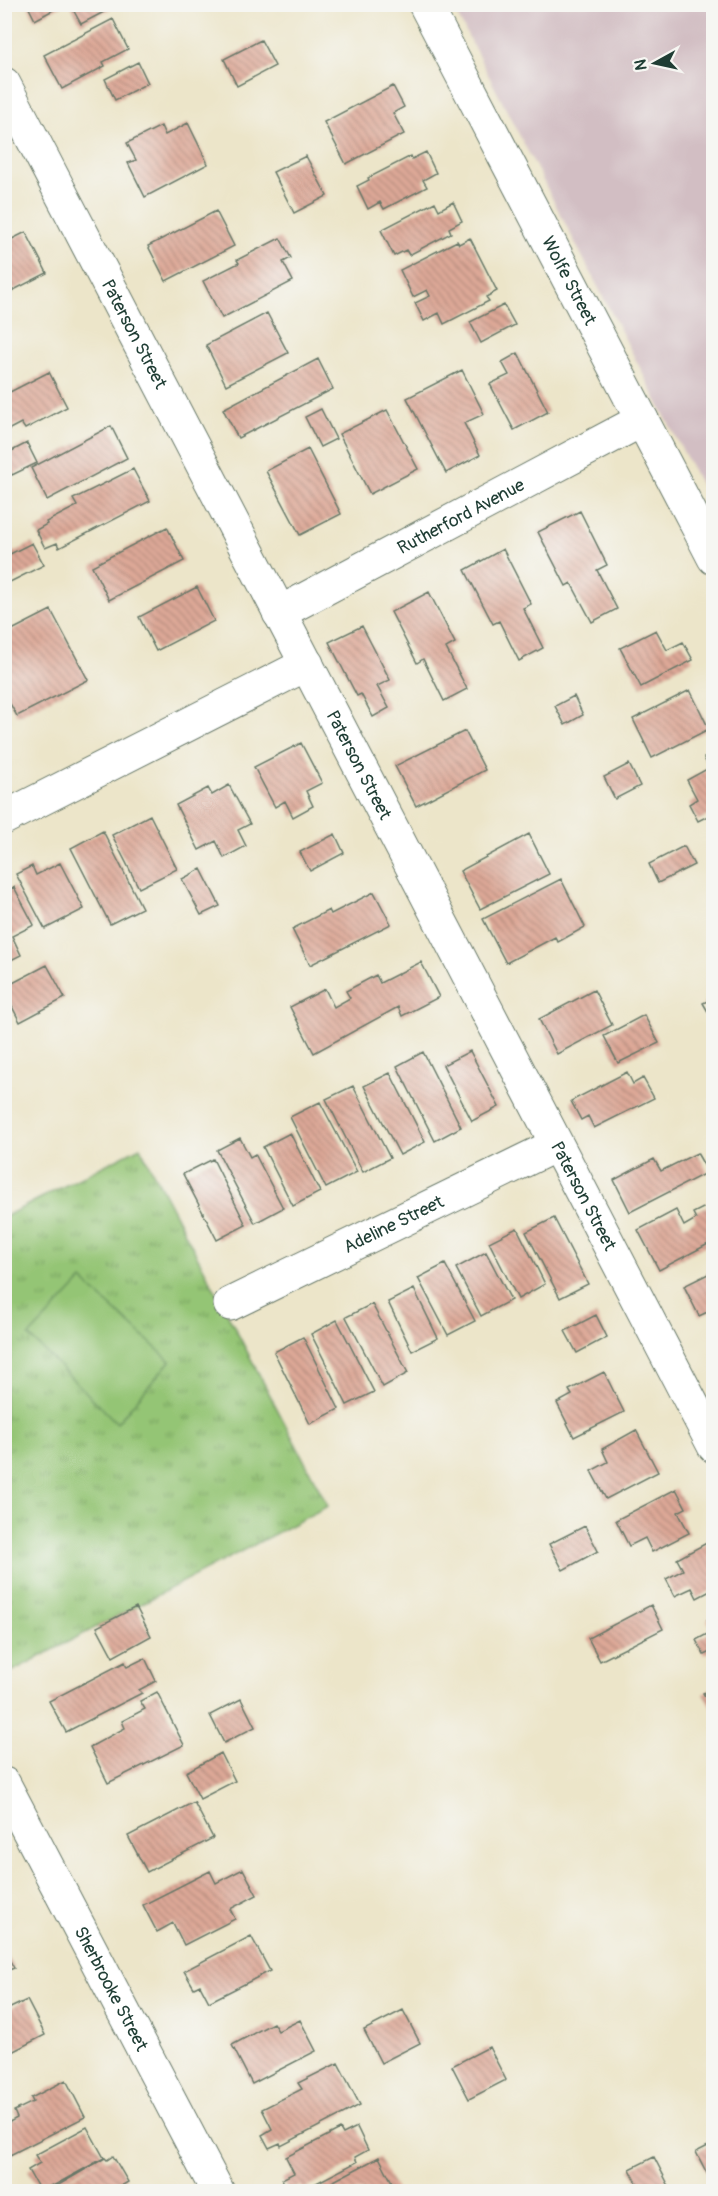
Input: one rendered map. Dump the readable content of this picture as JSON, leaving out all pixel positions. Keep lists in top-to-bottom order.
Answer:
{
  "streets": {
    "street": [
      "Wolfe Street",
      "Paterson Street",
      "Rutherford Avenue",
      "Adeline Street",
      "Sherbrooke Street"
    ]
  },
  "crossings": [
    ["Wolfe Street", "Rutherford Avenue"],
    ["Paterson Street", "Rutherford Avenue"],
    ["Paterson Street", "Adeline Street"]
  ],
  "north": "left"
}
